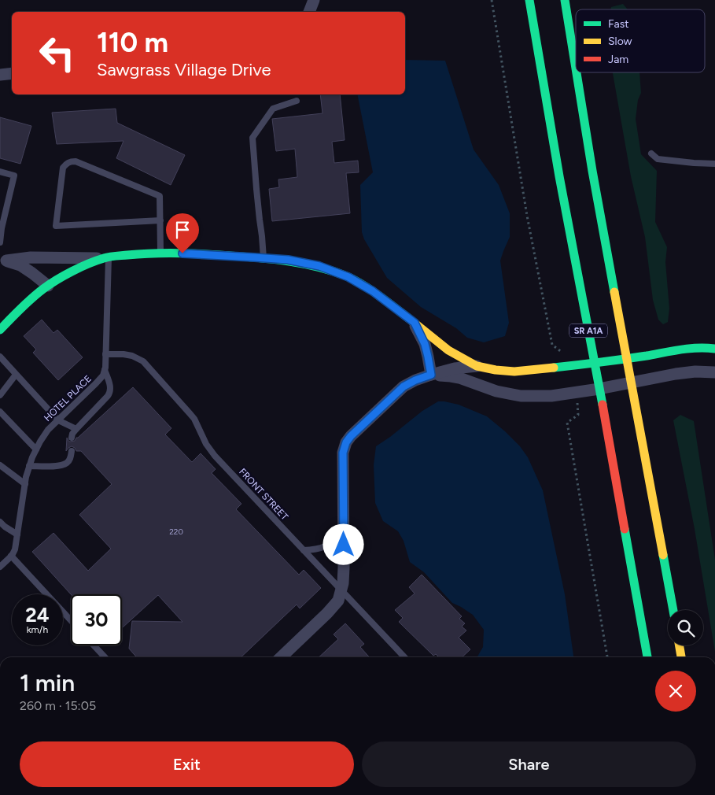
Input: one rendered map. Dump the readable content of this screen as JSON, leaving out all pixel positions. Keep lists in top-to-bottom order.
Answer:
{
  "streets": {
    "main road": ["SR A1A"],
    "lane": ["HOTEL PLACE", "FRONT STREET"]
  },
  "house_numbers": ["220"],
  "legend": ["Fast", "Slow", "Jam"],
  "page": {
    "turn": ["110 m", "Sawgrass Village Drive"],
    "speed": "24 km/h",
    "limit": "30",
    "heading": ["1 min", "260 m · 15:05"],
    "buttons": ["Exit", "Share"]
  }
}
